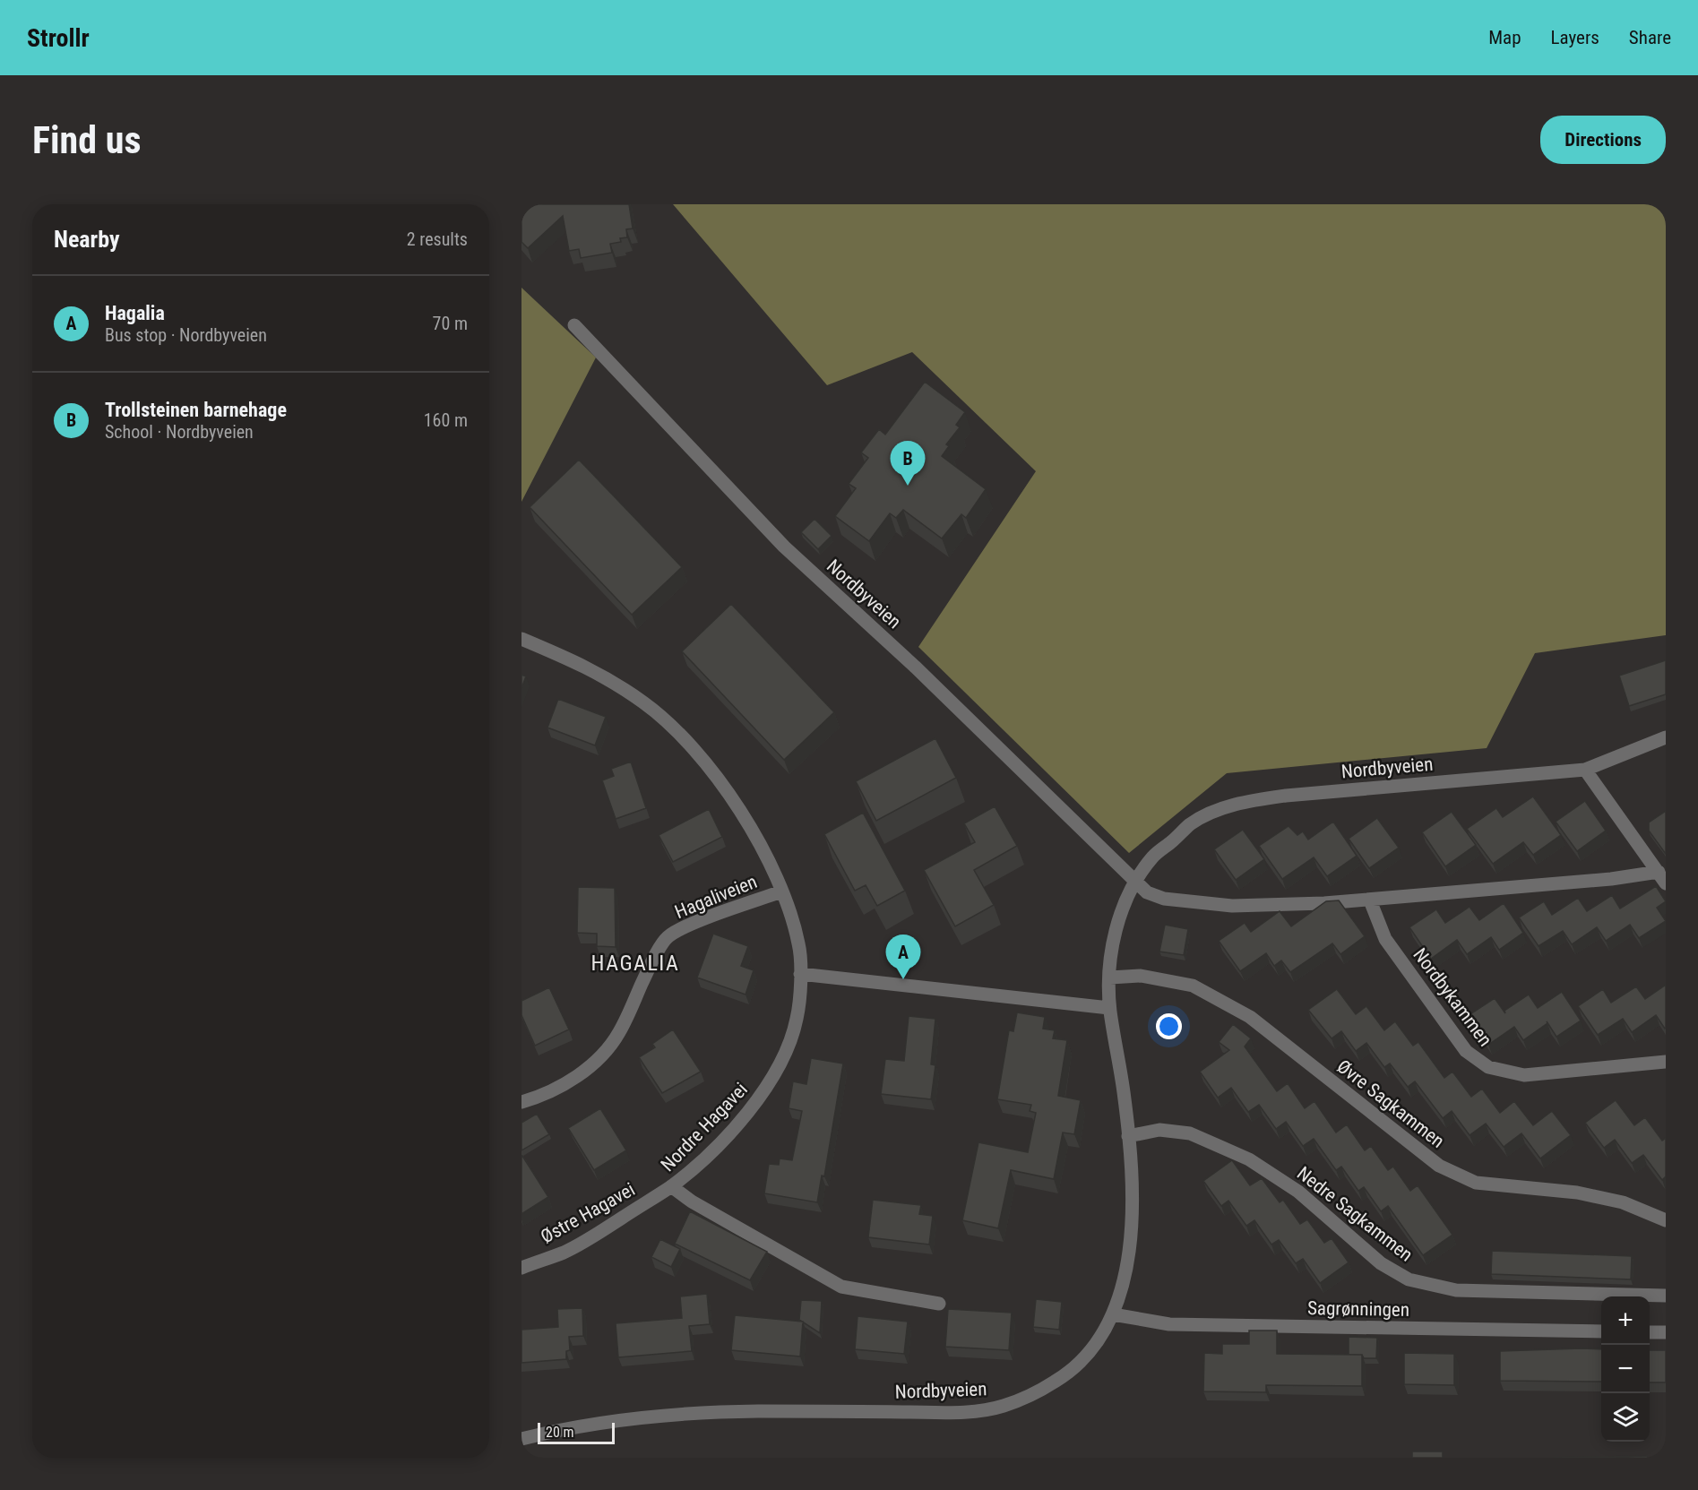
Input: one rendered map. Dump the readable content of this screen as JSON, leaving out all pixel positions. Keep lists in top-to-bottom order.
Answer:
{
  "streets": {
    "street": [
      "Nordbyveien",
      "Hagaliveien",
      "Nordbykammen",
      "Øvre Sagkammen",
      "Nordre Hagavei",
      "Østre Hagavei",
      "Nedre Sagkammen",
      "Sagrønningen"
    ]
  },
  "crossings": [
    ["Nordbyveien", "Øvre Sagkammen"],
    ["Nordbyveien", "Nedre Sagkammen"],
    ["Nordbyveien", "Sagrønningen"],
    ["Hagaliveien", "Nordre Hagavei"],
    ["Nordre Hagavei", "Østre Hagavei"]
  ],
  "districts": ["HAGALIA"],
  "scale_bar": "20 m",
  "page": {
    "header": "Strollr",
    "nav": ["Map", "Layers", "Share"],
    "buttons": "Directions",
    "title": "Find us",
    "heading": ["Nearby", "2 results"],
    "list": [
      {
        "mark": "A",
        "name": "Hagalia",
        "note": "Bus stop · Nordbyveien",
        "value": "70 m"
      },
      {
        "mark": "B",
        "name": "Trollsteinen barnehage",
        "note": "School · Nordbyveien",
        "value": "160 m"
      }
    ],
    "pins": ["B", "A"],
    "map_buttons": ["+", "−"],
    "scale": "20 m"
  }
}
